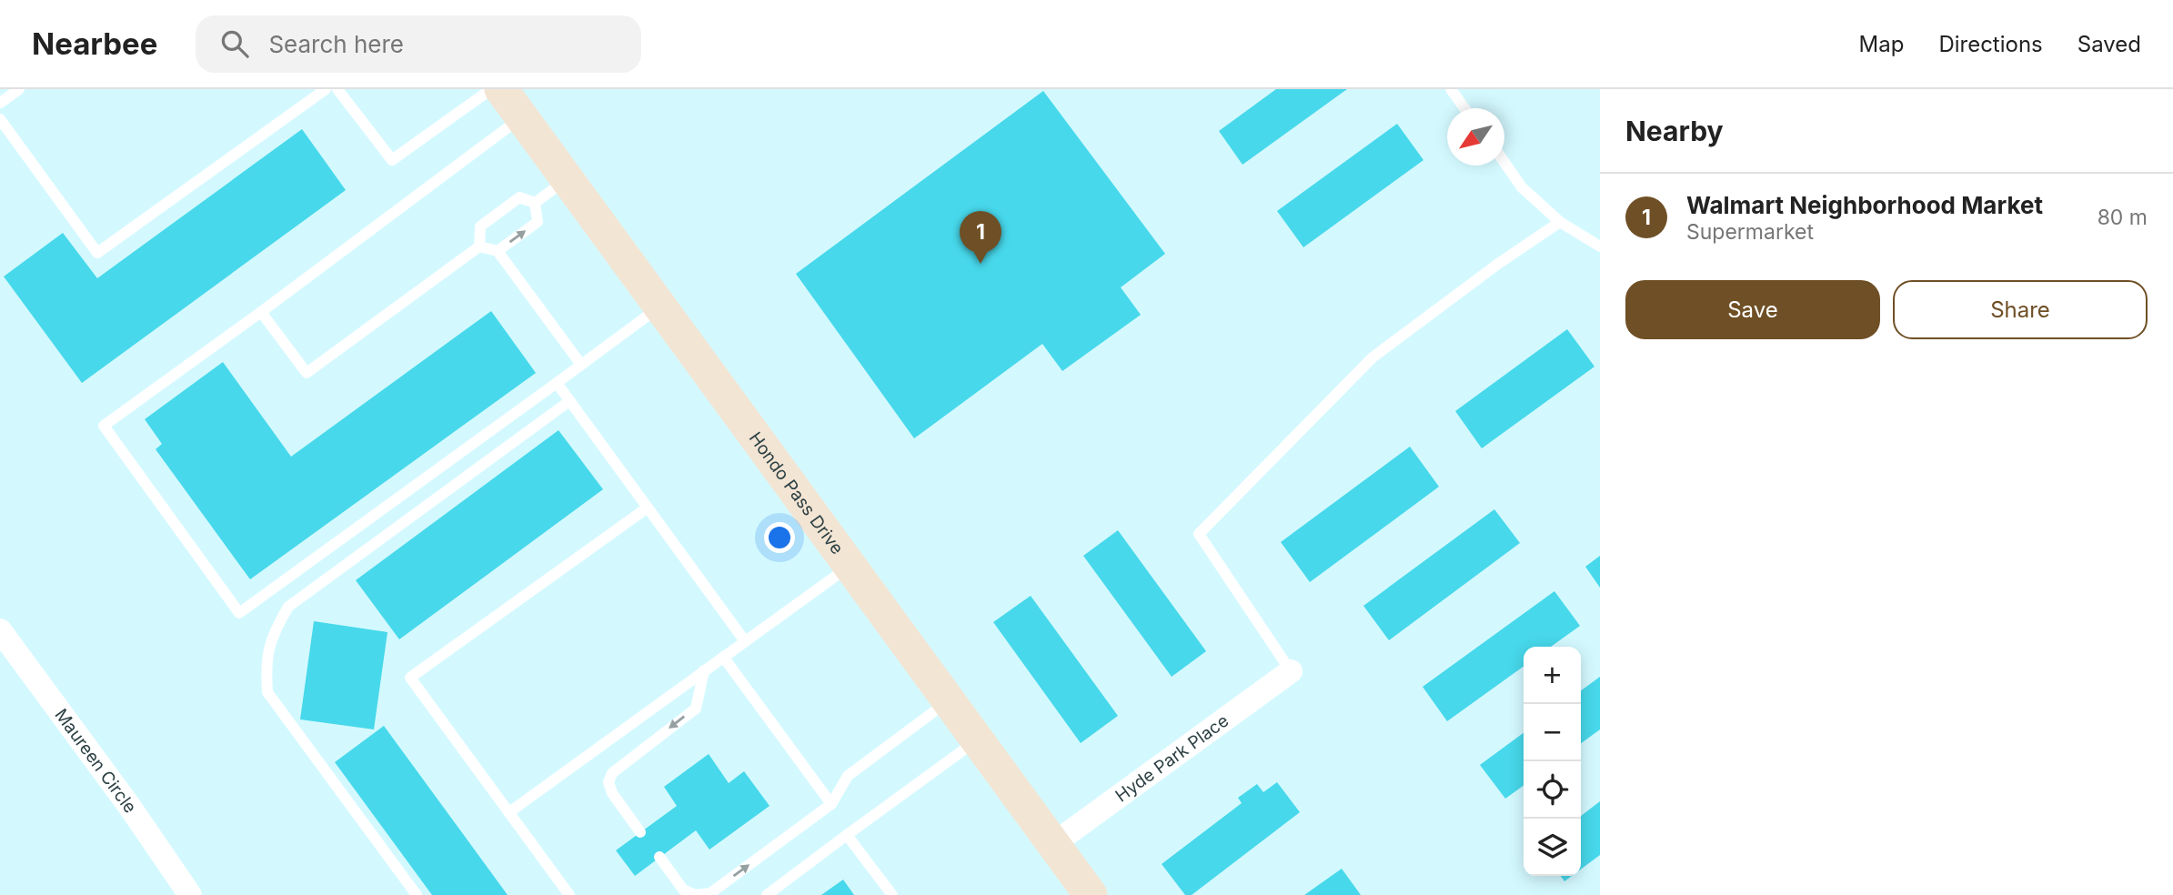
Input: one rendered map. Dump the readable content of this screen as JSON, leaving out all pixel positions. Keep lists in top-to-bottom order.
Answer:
{
  "streets": {
    "main road": ["Hondo Pass Drive"],
    "street": ["Hyde Park Place", "Maureen Circle"]
  },
  "crossings": [
    ["Hondo Pass Drive", "Hyde Park Place"]
  ],
  "north": "bottom left",
  "page": {
    "header": "Nearbee",
    "search": "Search here",
    "nav": ["Map", "Directions", "Saved"],
    "heading": "Nearby",
    "list": [
      {
        "mark": "1",
        "name": "Walmart Neighborhood Market",
        "note": "Supermarket",
        "value": "80 m"
      }
    ],
    "pins": "1",
    "buttons": ["Save", "Share"],
    "map_buttons": ["+", "−"]
  }
}
